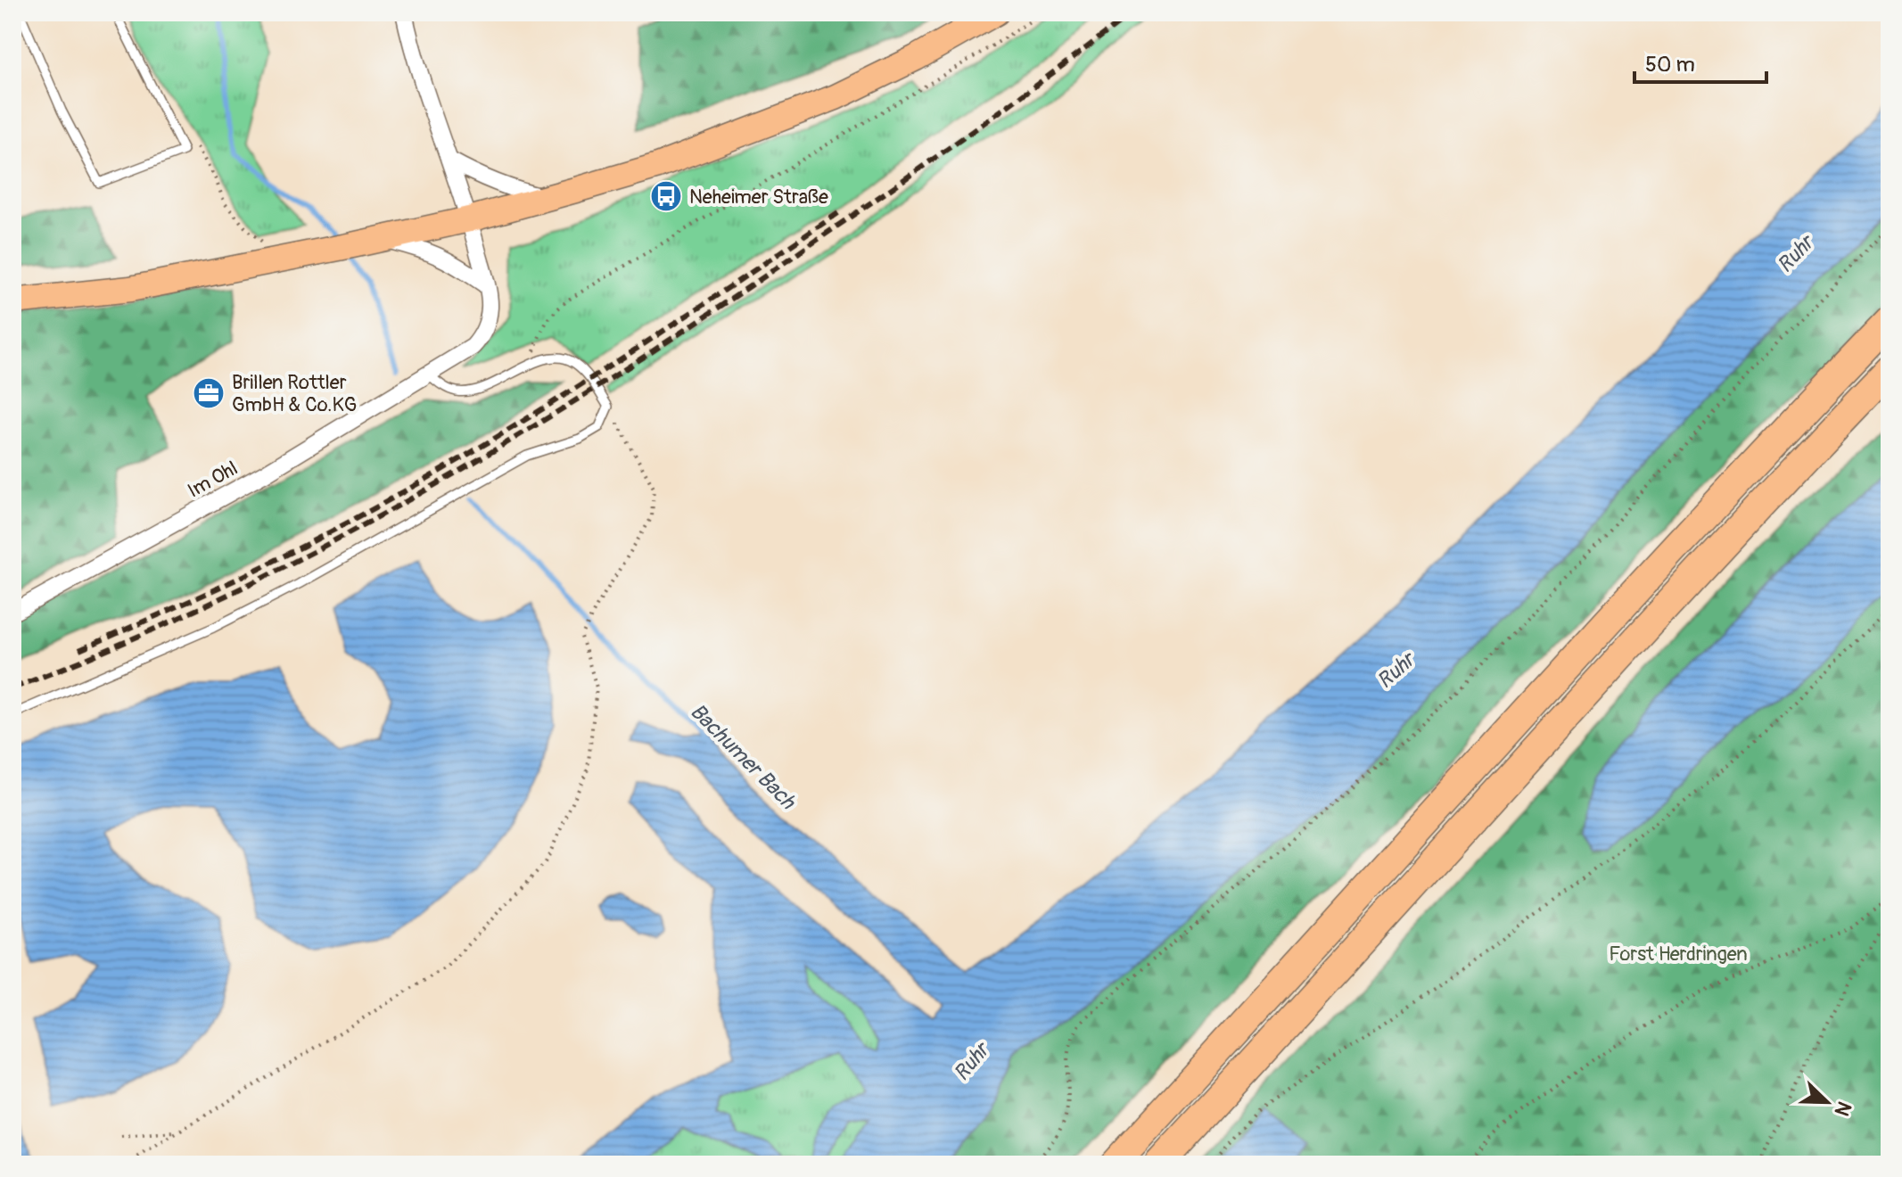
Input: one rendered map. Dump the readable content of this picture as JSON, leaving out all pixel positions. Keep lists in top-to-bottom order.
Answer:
{
  "streets": {
    "street": ["Im Ohl"]
  },
  "water": ["Ruhr", "Bachumer Bach"],
  "parks": ["Forst Herdringen"],
  "places": {
    "bus stop": ["Neheimer Straße"],
    "office": ["Brillen Rottler GmbH & Co.KG"]
  },
  "scale_bar": "50 m",
  "north": "bottom right"
}
